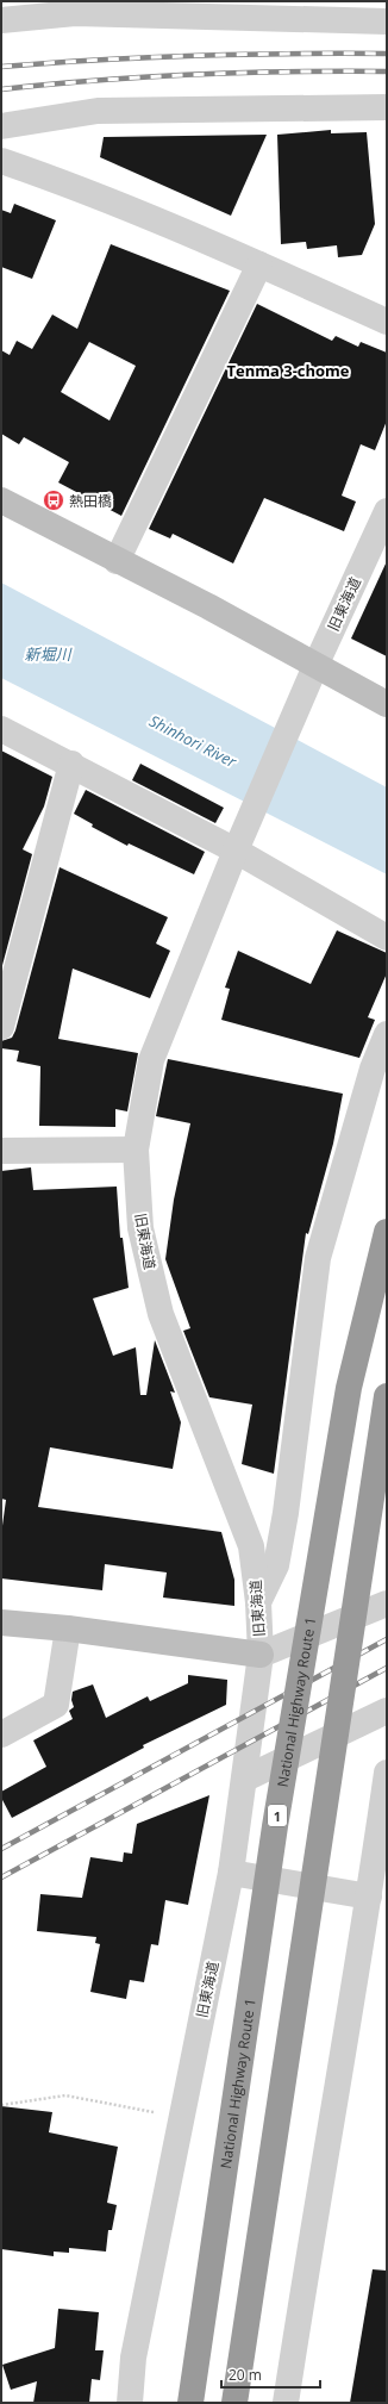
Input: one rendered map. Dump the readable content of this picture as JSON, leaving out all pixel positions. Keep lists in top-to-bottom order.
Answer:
{
  "streets": {
    "highway": ["National Highway Route 1", "1"],
    "street": ["旧東海道"]
  },
  "districts": ["Tenma 3-chome"],
  "water": ["新堀川", "Shinhori River"],
  "places": {
    "bus stop": ["熱田橋"]
  },
  "scale_bar": "20 m"
}
